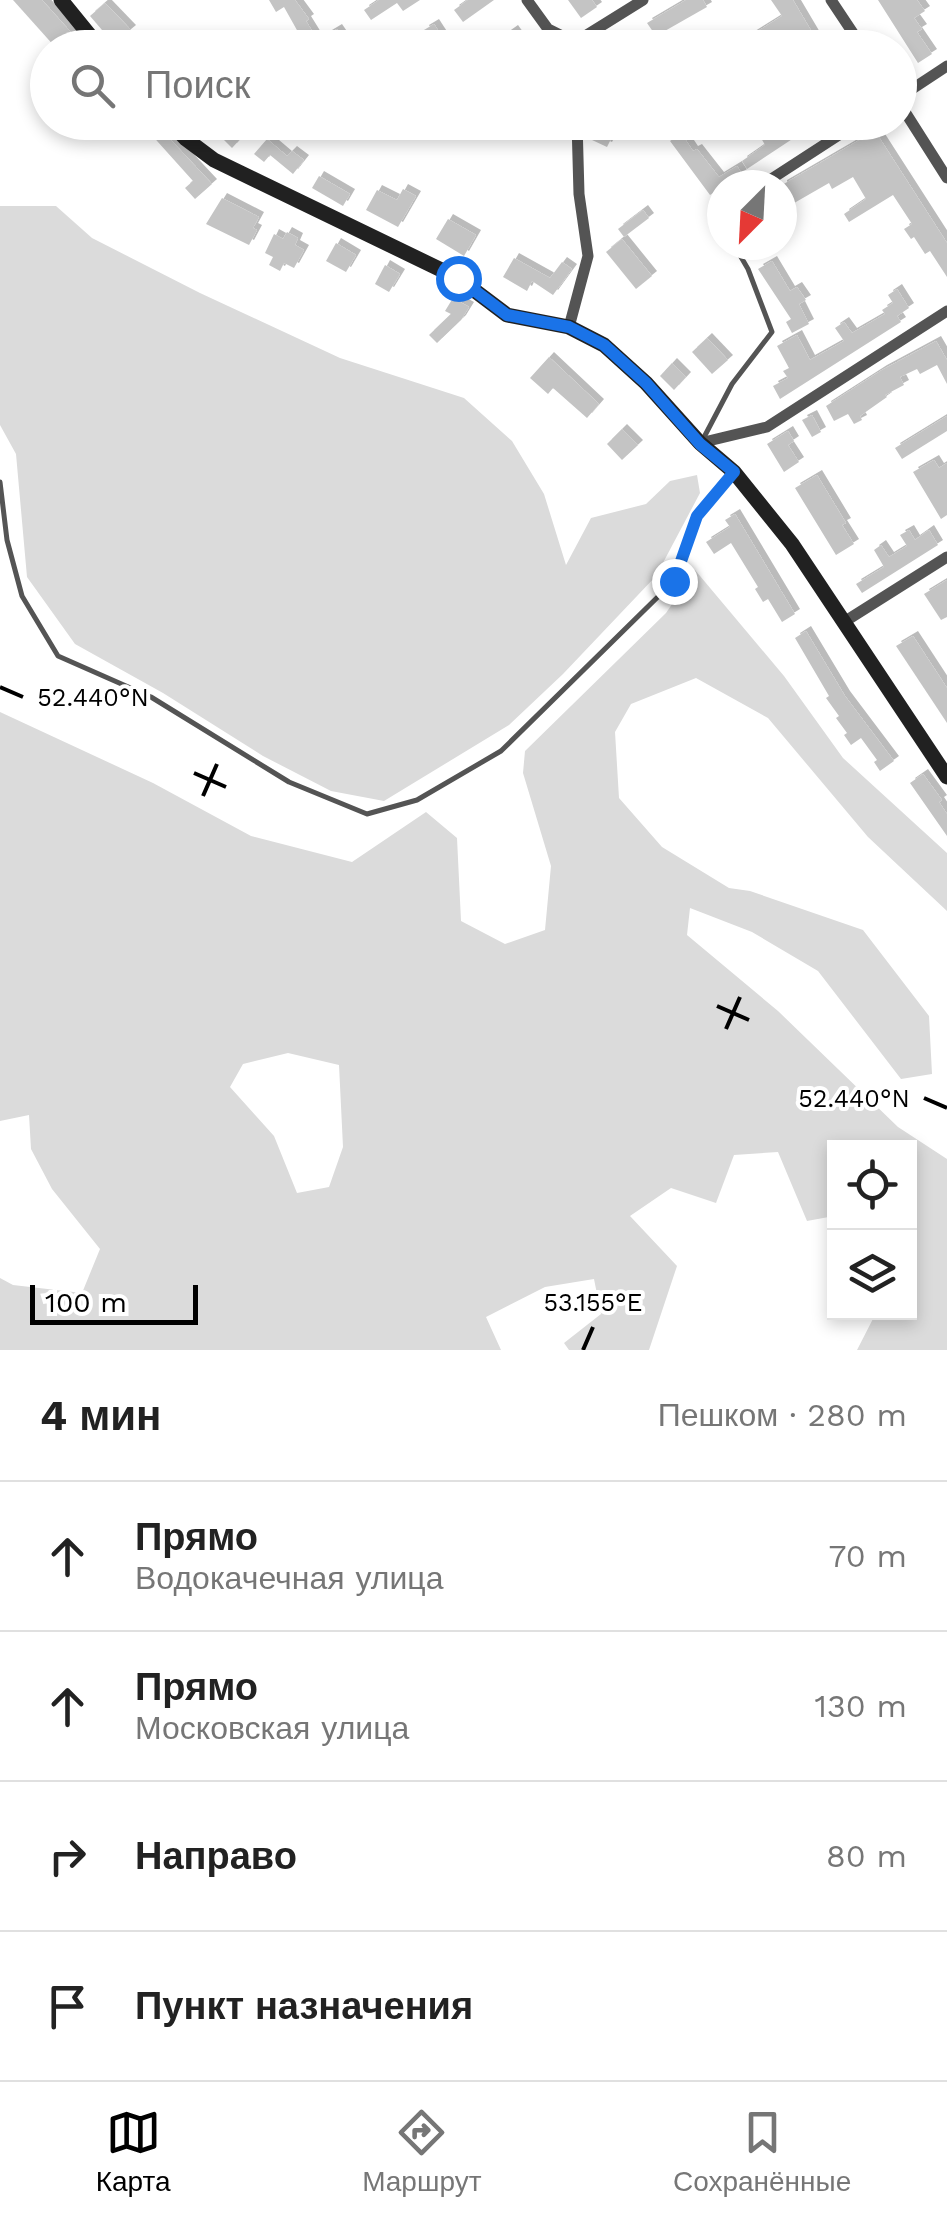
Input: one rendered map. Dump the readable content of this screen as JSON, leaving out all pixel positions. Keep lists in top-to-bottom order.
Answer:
{
  "scale_bar": "100 m",
  "north": "bottom left",
  "page": {
    "search": "Поиск",
    "scale": "100 m",
    "heading": ["4 мин", "Пешком · 280 m"],
    "list": [
      ["Прямо", "Водокачечная улица", "70 m"],
      ["Прямо", "Московская улица", "130 m"],
      ["Направо", "80 m"],
      "Пункт назначения"
    ],
    "nav": ["Карта", "Маршрут", "Сохранённые"]
  },
  "coordinates": ["52.440°N", "53.155°E"]
}
